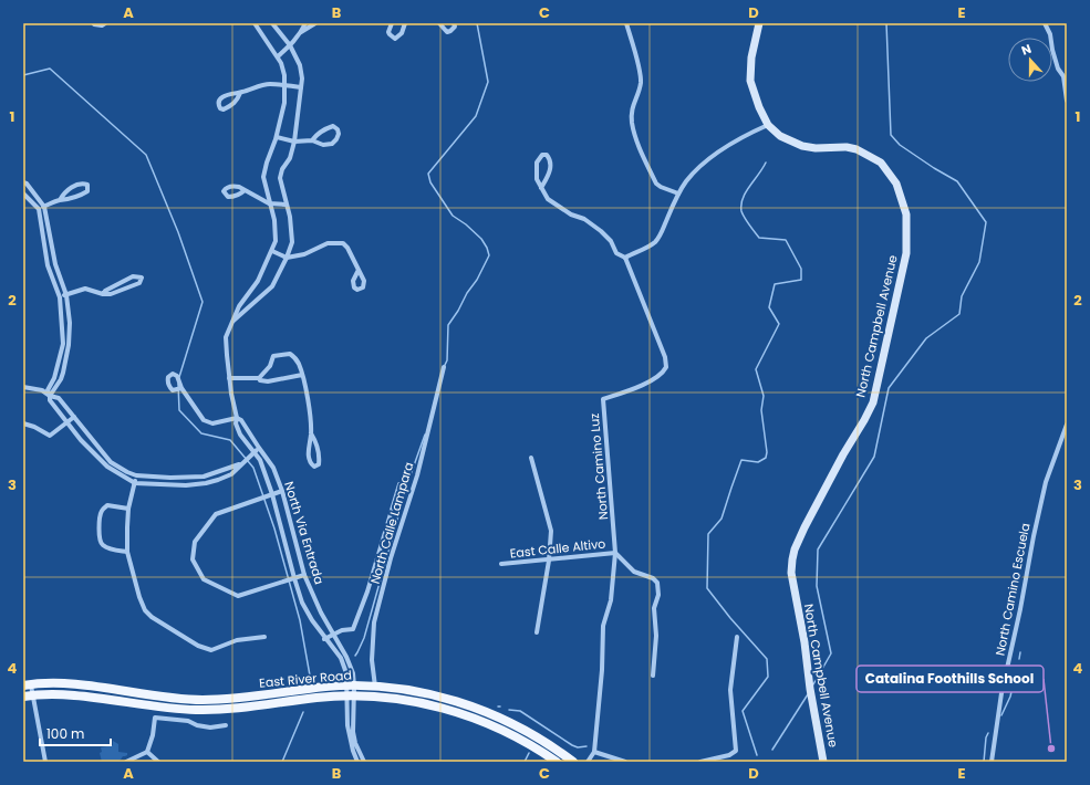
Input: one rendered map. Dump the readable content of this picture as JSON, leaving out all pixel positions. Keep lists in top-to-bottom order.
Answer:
{
  "streets": {
    "main road": ["North Campbell Avenue", "East River Road"],
    "street": [
      "North Camino Luz",
      "North Calle Lampara",
      "North Via Entrada",
      "East Calle Altivo",
      "North Camino Escuela"
    ]
  },
  "crossings": [
    ["North Camino Luz", "East Calle Altivo"],
    ["North Calle Lampara", "North Via Entrada"],
    ["North Calle Lampara", "East River Road"],
    ["North Via Entrada", "East River Road"]
  ],
  "places": ["Catalina Foothills School"],
  "scale_bar": "100 m",
  "north": "top",
  "grid": {
    "columns": [
      "A",
      "B",
      "C",
      "D",
      "E"
    ],
    "rows": [
      "1",
      "2",
      "3",
      "4"
    ]
  }
}
